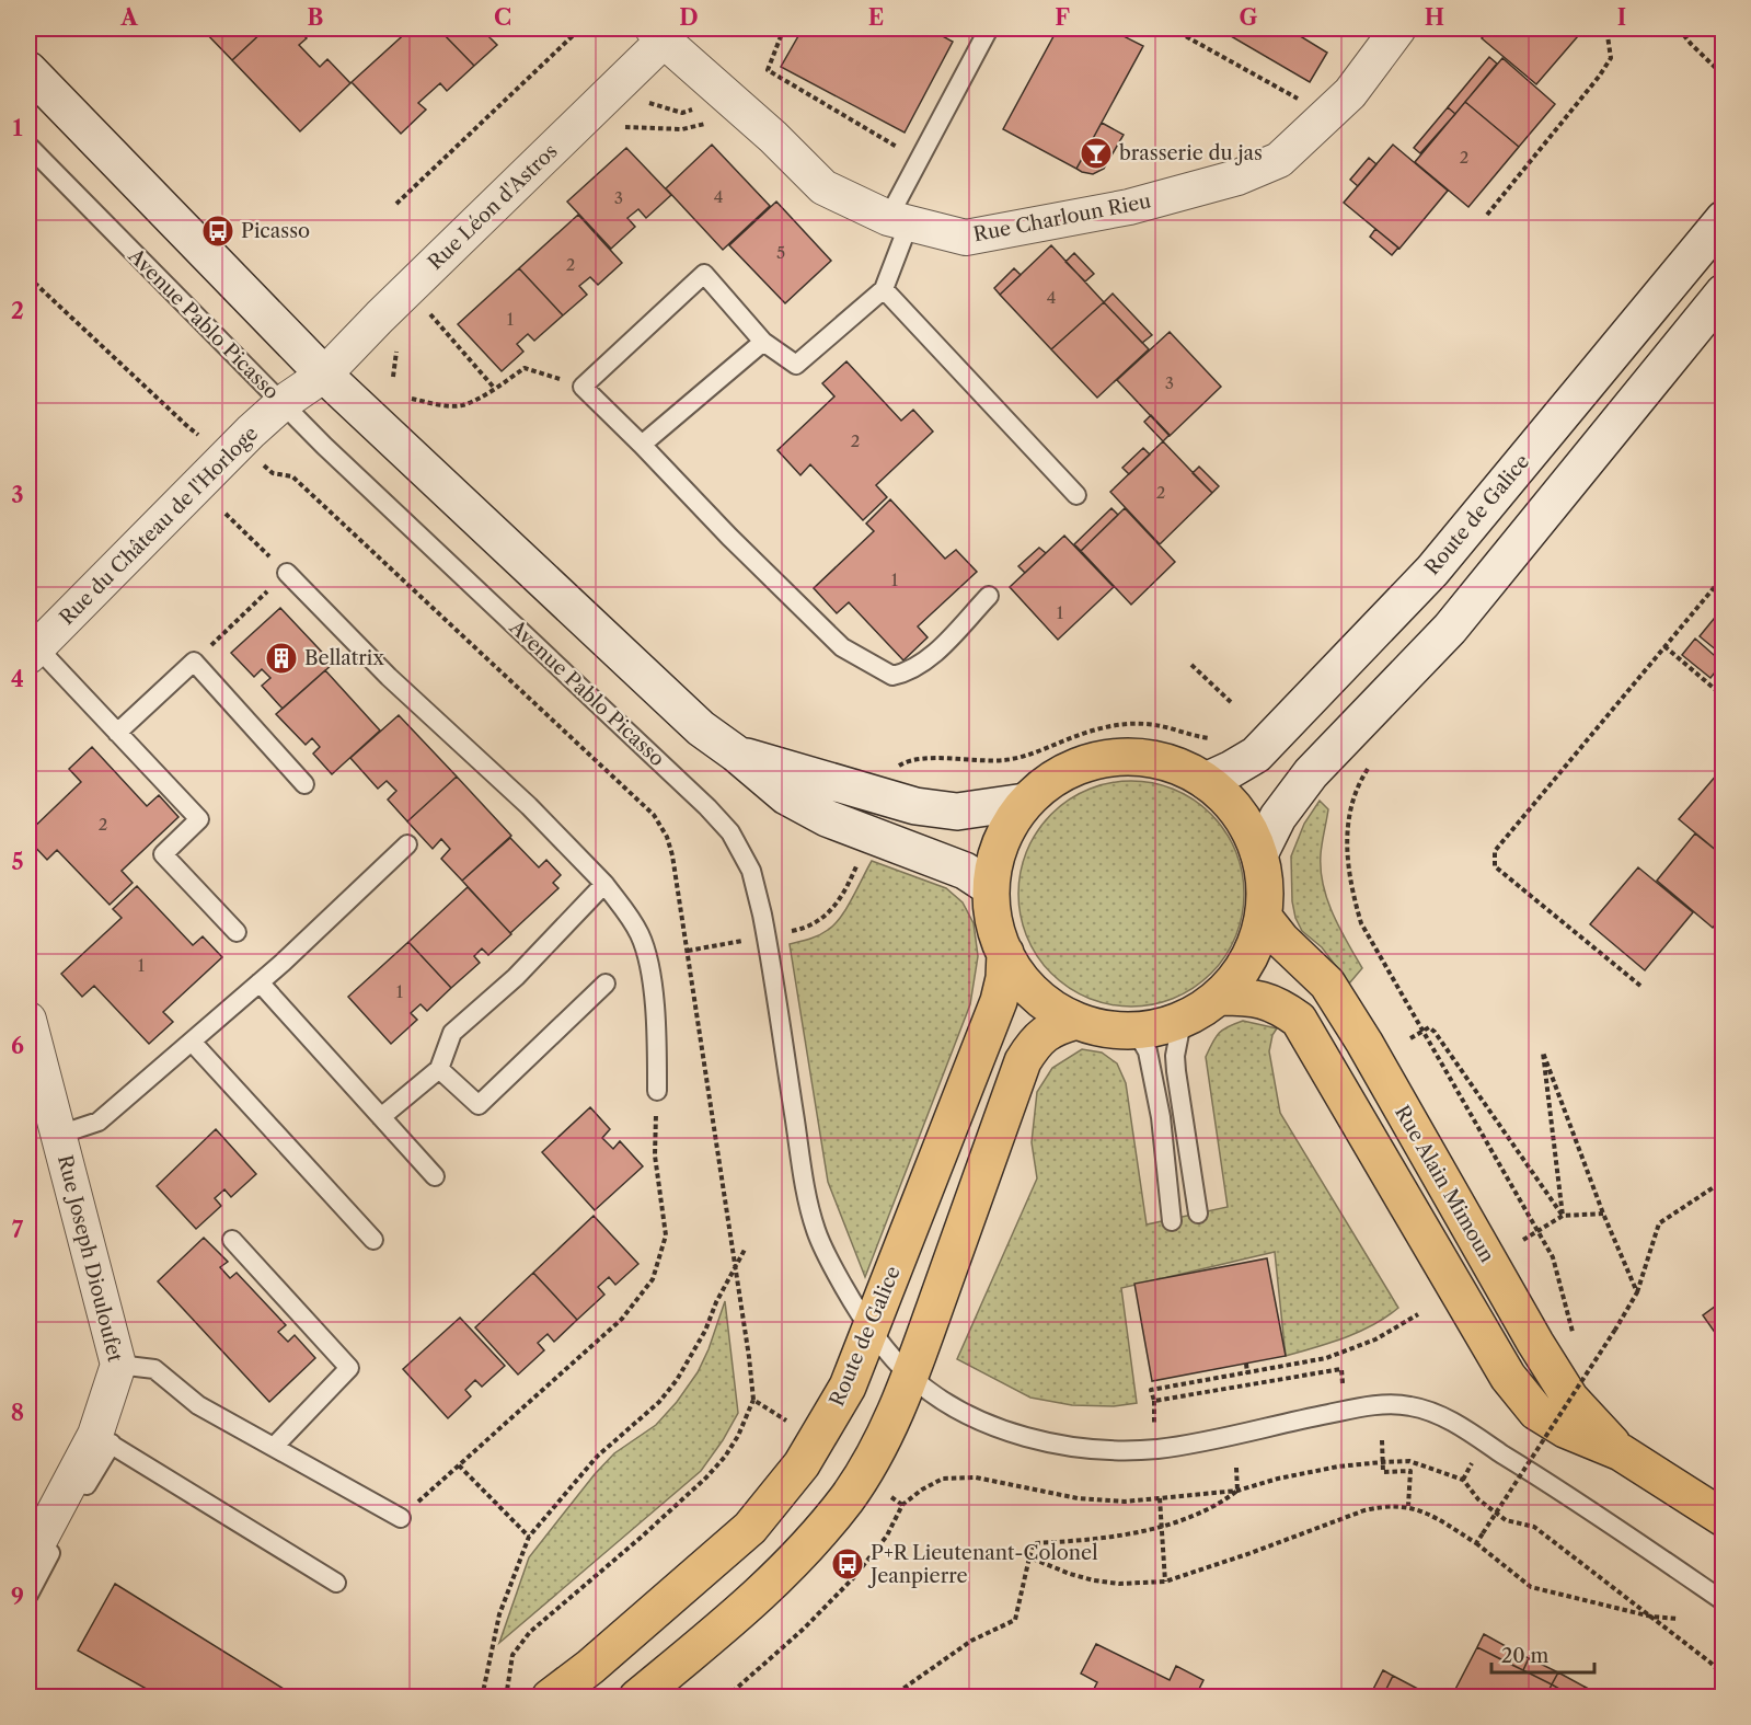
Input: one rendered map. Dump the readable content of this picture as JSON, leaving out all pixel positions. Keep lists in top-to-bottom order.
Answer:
{
  "streets": {
    "main road": ["Route de Galice", "Rue Alain Mimoun"],
    "street": [
      "Rue Léon d'Astros",
      "Rue Charloun Rieu",
      "Rue du Château de l'Horloge",
      "Rue Joseph Diouloufet"
    ],
    "lane": ["Avenue Pablo Picasso"]
  },
  "crossings": [
    ["Rue Léon d'Astros", "Rue Charloun Rieu"],
    ["Rue Léon d'Astros", "Rue du Château de l'Horloge"],
    ["Avenue Pablo Picasso", "Route de Galice"],
    ["Avenue Pablo Picasso", "Rue du Château de l'Horloge"]
  ],
  "places": {
    "bar": ["brasserie du jas"],
    "bus stop": ["Picasso", "P+R Lieutenant-Colonel Jeanpierre"],
    "building": ["Bellatrix"]
  },
  "house_numbers": [
    "2",
    "4",
    "3",
    "5",
    "2",
    "4",
    "1",
    "3",
    "2",
    "2",
    "1",
    "1",
    "2",
    "1",
    "1"
  ],
  "scale_bar": "20 m",
  "grid": {
    "columns": [
      "A",
      "B",
      "C",
      "D",
      "E",
      "F",
      "G",
      "H",
      "I"
    ],
    "rows": [
      "1",
      "2",
      "3",
      "4",
      "5",
      "6",
      "7",
      "8",
      "9"
    ]
  }
}
